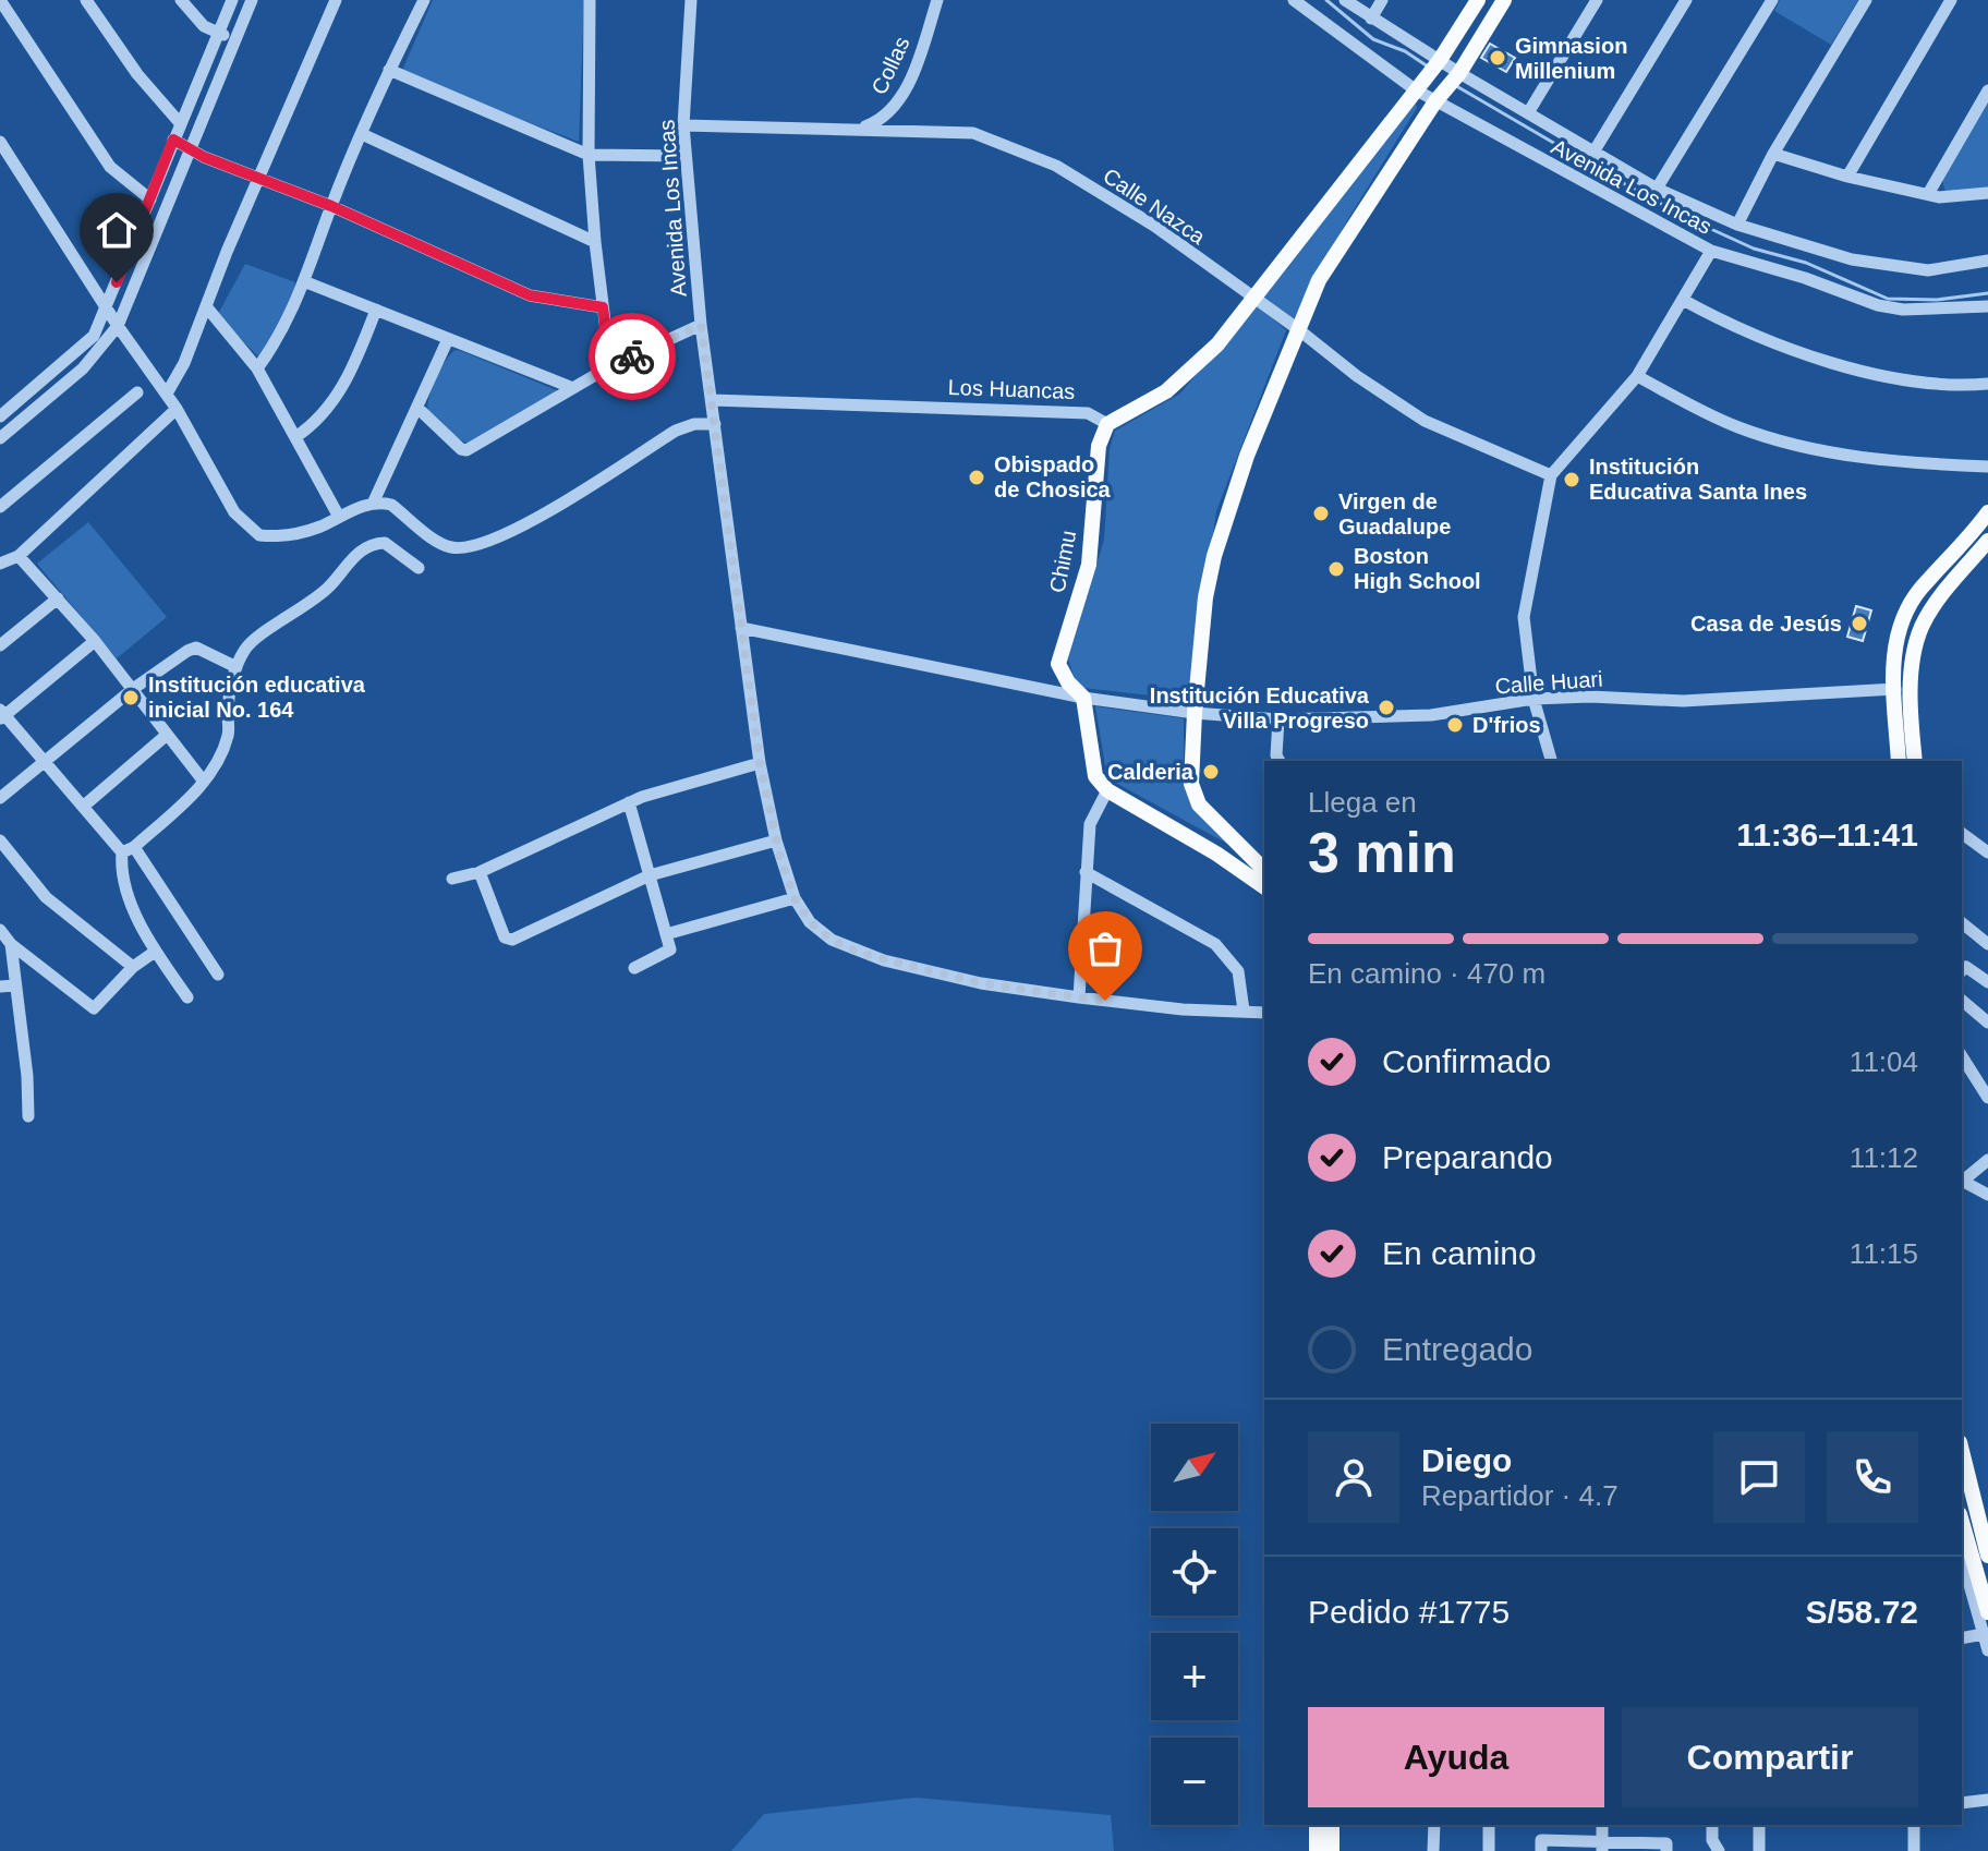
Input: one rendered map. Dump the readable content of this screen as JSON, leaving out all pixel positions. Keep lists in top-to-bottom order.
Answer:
{
  "streets": {
    "main road": ["Chimu"],
    "street": [
      "Collas",
      "Avenida Los Incas",
      "Calle Nazca",
      "Los Huancas",
      "Calle Huari"
    ]
  },
  "crossings": [
    ["Collas", "Calle Nazca"],
    ["Avenida Los Incas", "Calle Nazca"],
    ["Avenida Los Incas", "Los Huancas"],
    ["Avenida Los Incas", "Calle Huari"],
    ["Los Huancas", "Chimu"],
    ["Chimu", "Calle Huari"]
  ],
  "places": [
    "Gimnasion Millenium",
    "Obispado de Chosica",
    "Institución Educativa Santa Ines",
    "Virgen de Guadalupe",
    "Boston High School",
    "Casa de Jesús",
    "Institución educativa inicial No. 164",
    "Institución Educativa Villa Progreso",
    "D'frios",
    "Calderia"
  ],
  "north": "top right",
  "page": {
    "heading": ["3 min", "Llega en", "11:36–11:41"],
    "panel": [
      "Diego",
      "Repartidor · 4.7",
      "Pedido #1775",
      "S/58.72"
    ],
    "bar": "En camino · 470 m",
    "list": [
      ["Confirmado", "11:04"],
      ["Preparando", "11:12"],
      ["En camino", "11:15"],
      "Entregado"
    ],
    "map_buttons": ["+", "−"],
    "buttons": ["Ayuda", "Compartir"]
  }
}
